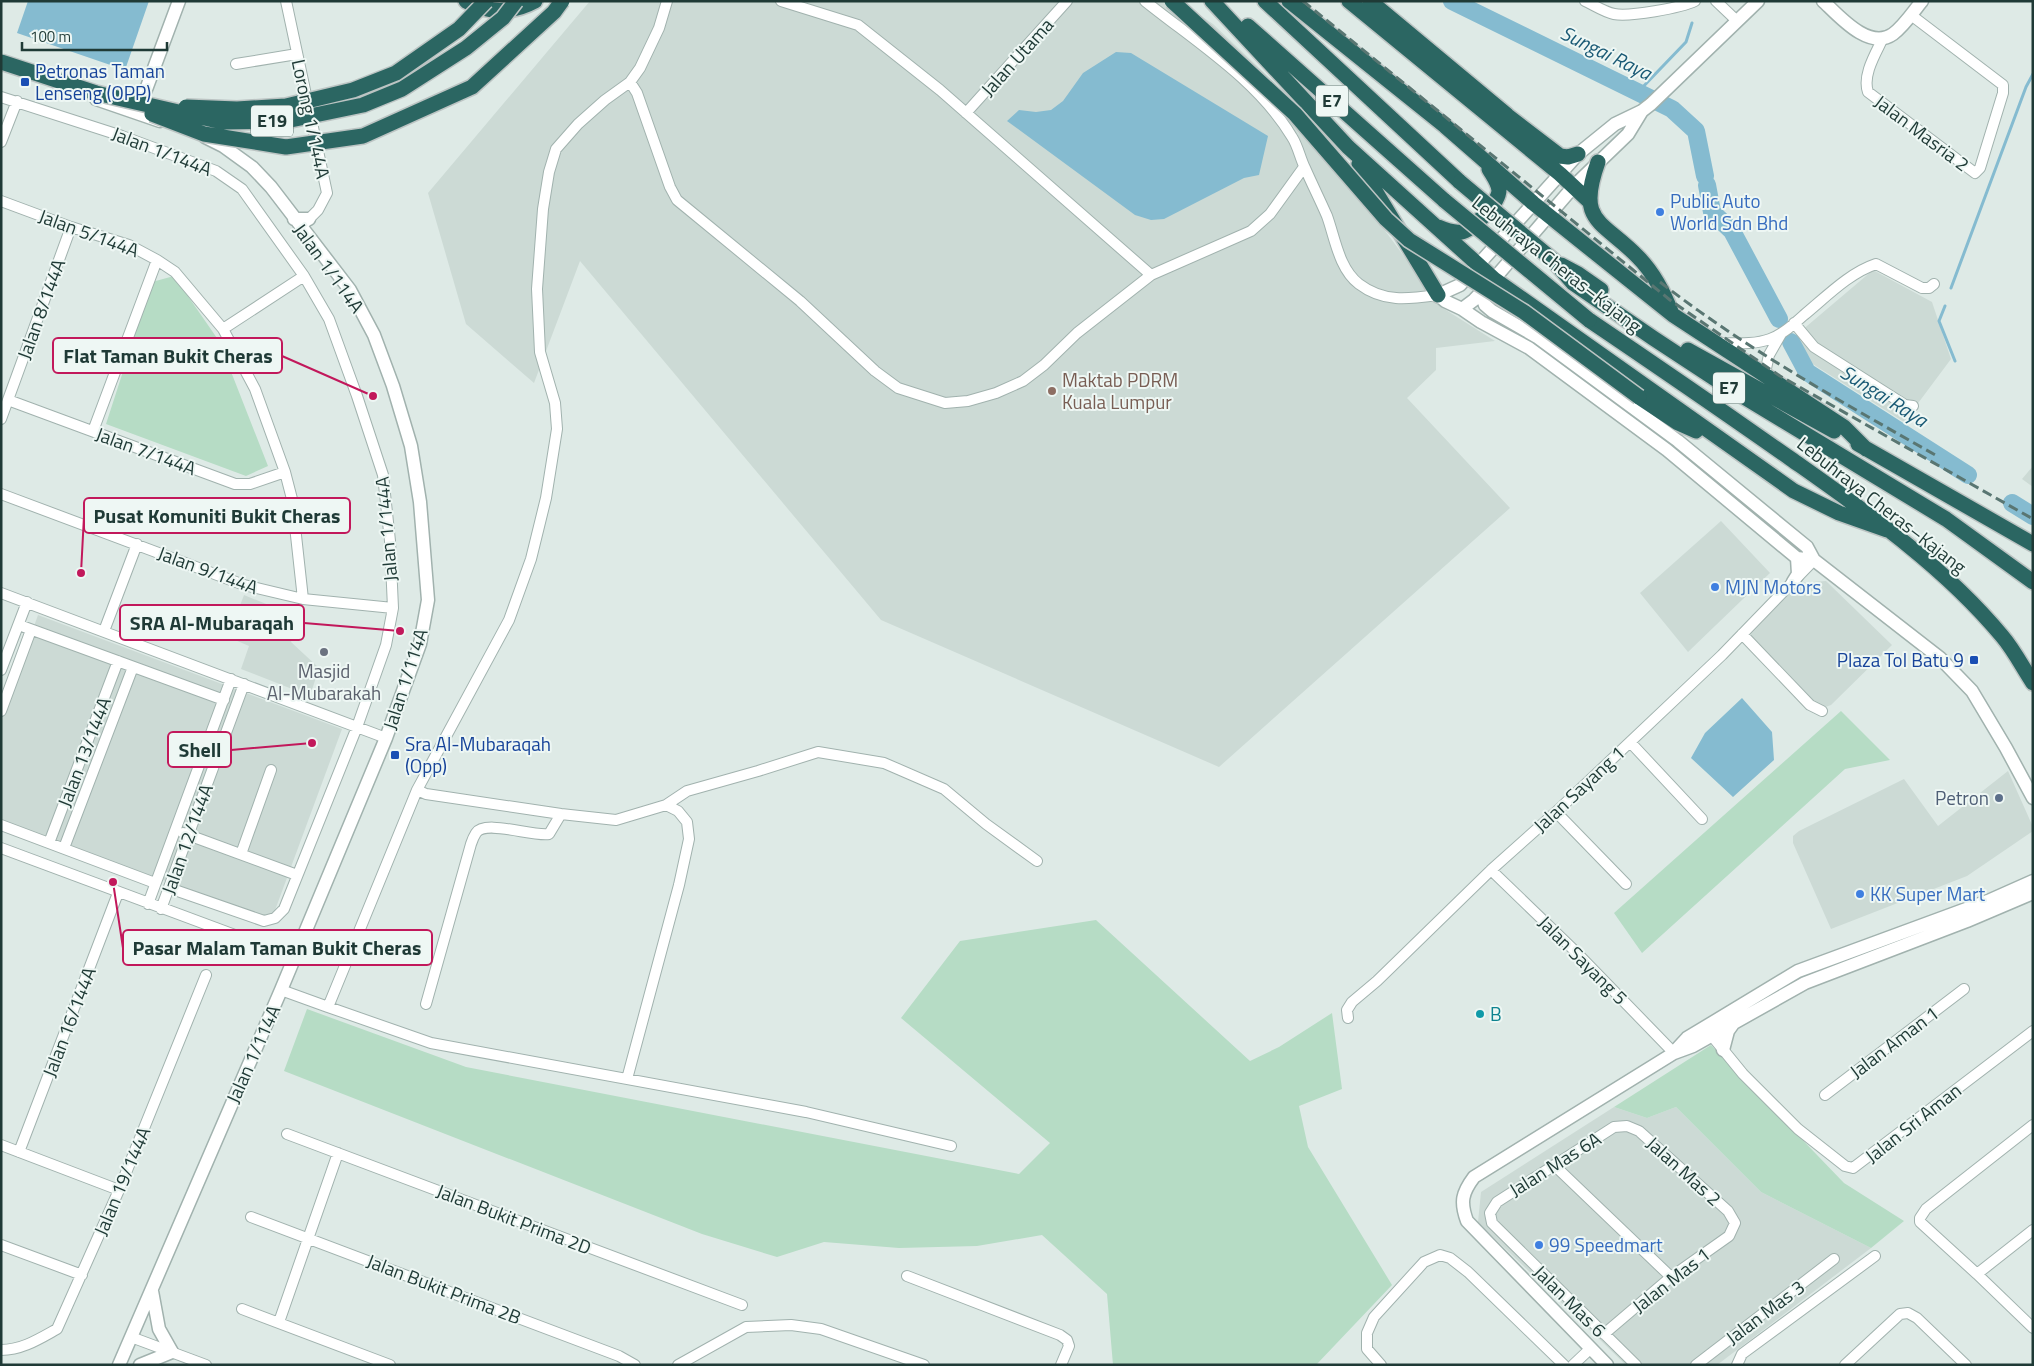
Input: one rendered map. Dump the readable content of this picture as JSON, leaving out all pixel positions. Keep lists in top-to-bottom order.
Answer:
{
  "streets": {
    "highway": ["E7", "E19", "Lebuhraya Cheras–Kajang"],
    "street": [
      "Jalan Utama",
      "Lorong 1/144A",
      "Jalan Masria 2",
      "Jalan 1/144A",
      "Jalan 5/144A",
      "Jalan 1/114A",
      "Jalan 8/144A",
      "Jalan 7/144A",
      "Jalan 9/144A",
      "Jalan 13/144A",
      "Jalan Sayang 1",
      "Jalan 12/144A",
      "Jalan Sayang 5",
      "Jalan 16/144A",
      "Jalan Aman 1",
      "Jalan Sri Aman",
      "Jalan Mas 6A",
      "Jalan Mas 2",
      "Jalan 19/144A",
      "Jalan Bukit Prima 2D",
      "Jalan Mas 1",
      "Jalan Bukit Prima 2B",
      "Jalan Mas 6",
      "Jalan Mas 3"
    ]
  },
  "crossings": [
    ["E7", "Lebuhraya Cheras–Kajang"],
    ["Lorong 1/144A", "Jalan 1/114A"],
    ["Jalan 1/144A", "Jalan 9/144A"],
    ["Jalan 1/144A", "Jalan 12/144A"],
    ["Jalan 5/144A", "Jalan 8/144A"],
    ["Jalan 5/144A", "Jalan 7/144A"],
    ["Jalan 5/144A", "Jalan 9/144A"],
    ["Jalan 8/144A", "Jalan 7/144A"],
    ["Jalan Sayang 1", "Jalan Sayang 5"],
    ["Jalan Mas 6A", "Jalan Mas 2"],
    ["Jalan Mas 6A", "Jalan Mas 6"],
    ["Jalan Mas 2", "Jalan Mas 1"],
    ["Jalan Mas 1", "Jalan Mas 6"]
  ],
  "water": ["Sungai Raya"],
  "places": {
    "transit": ["Petronas Taman Lenseng (OPP)", "Plaza Tol Batu 9", "Sra Al-Mubaraqah (Opp)"],
    "other": [
      "Public Auto World Sdn Bhd",
      "Maktab PDRM Kuala Lumpur",
      "Flat Taman Bukit Cheras",
      "Pusat Komuniti Bukit Cheras",
      "MJN Motors",
      "SRA Al-Mubaraqah",
      "Masjid Al-Mubarakah",
      "Shell",
      "Petron",
      "Pasar Malam Taman Bukit Cheras",
      "KK Super Mart",
      "B",
      "99 Speedmart"
    ]
  },
  "scale_bar": "100 m"
}
